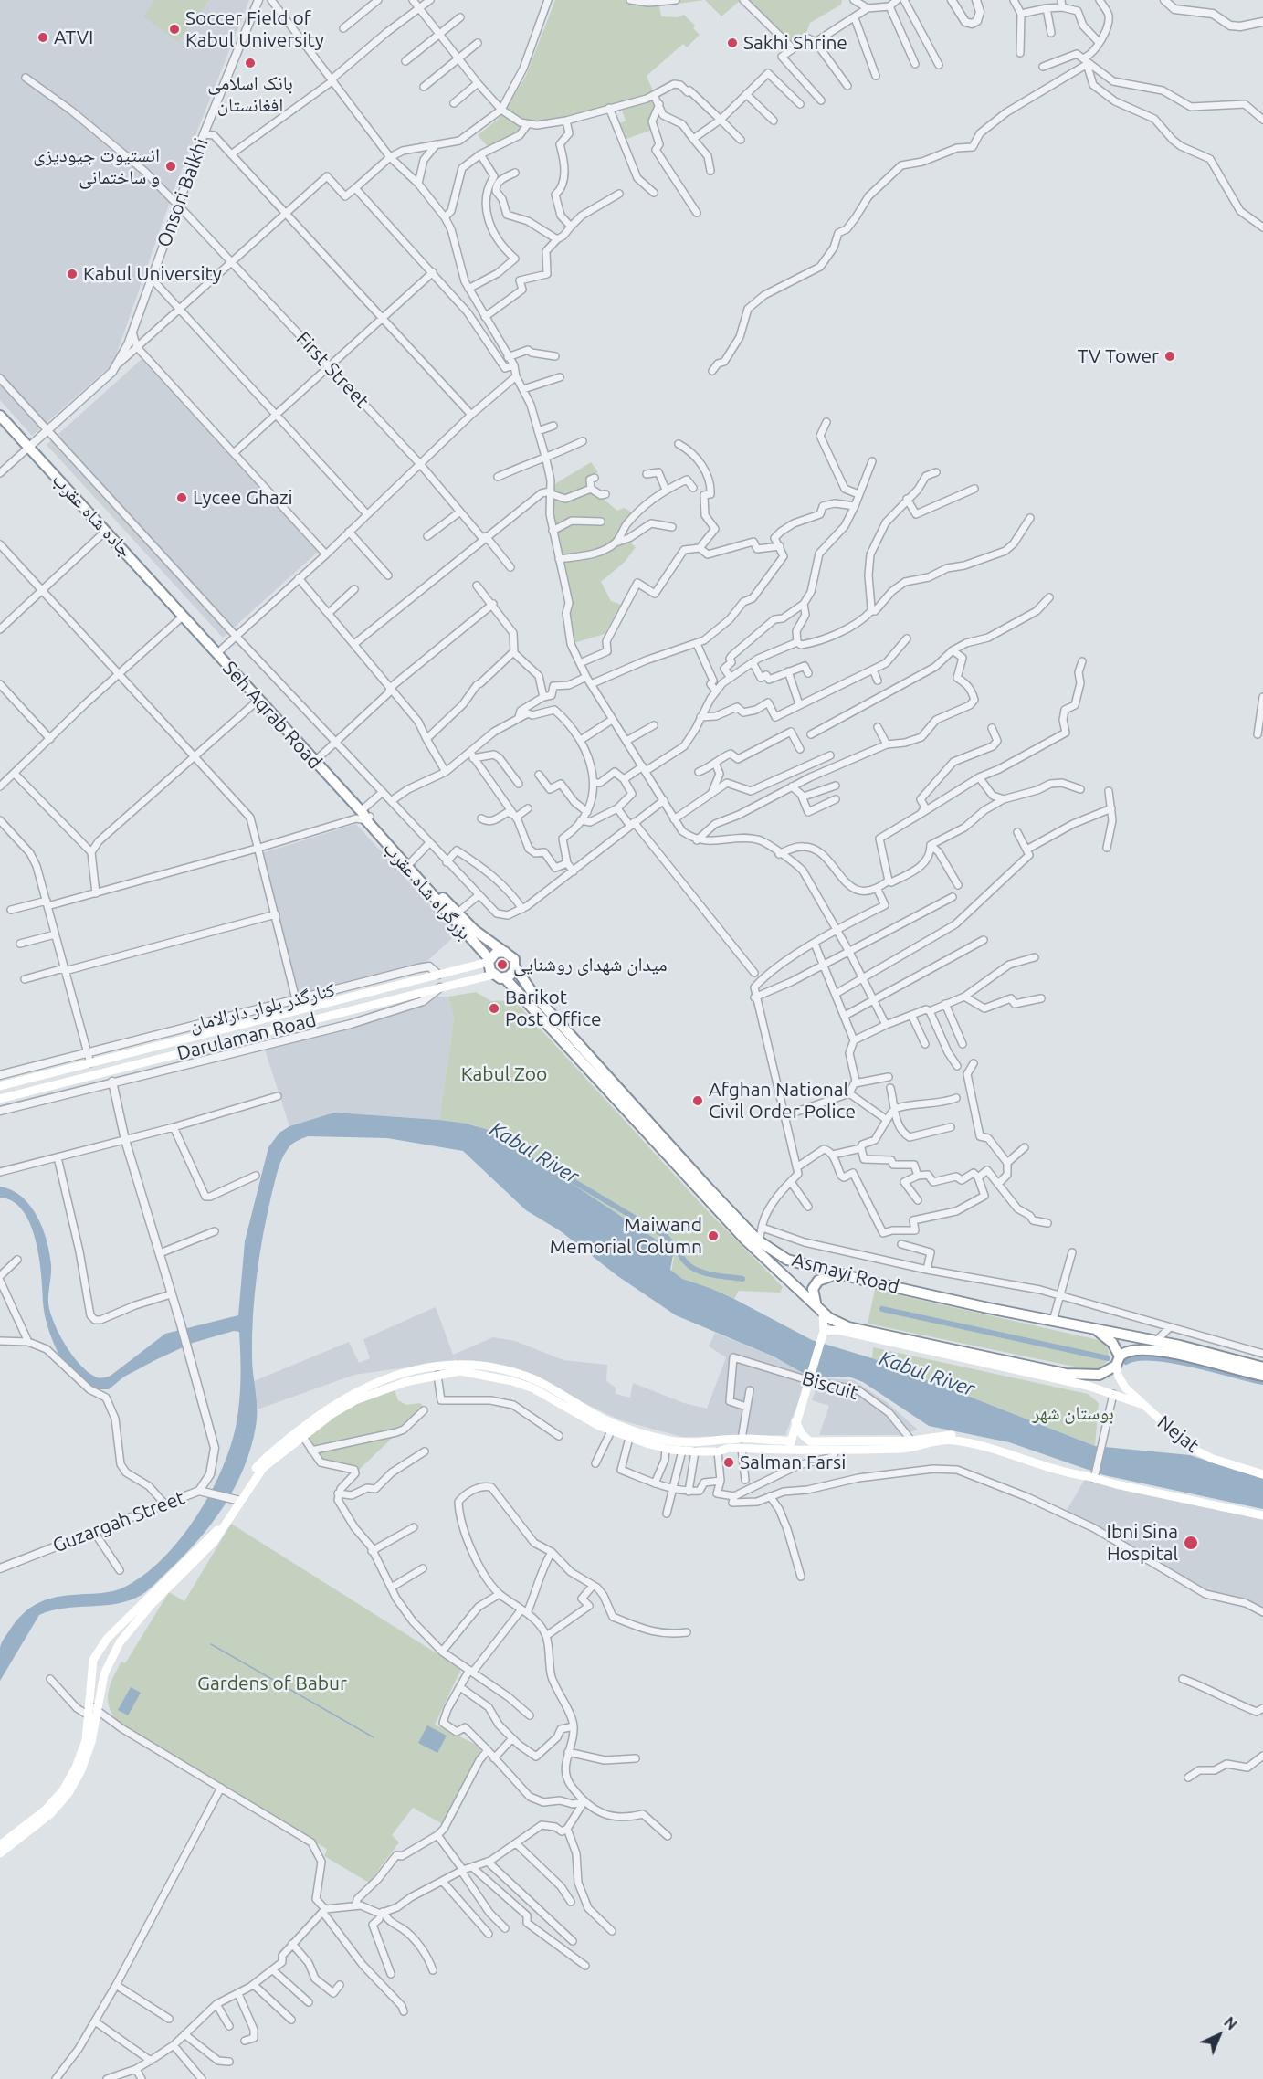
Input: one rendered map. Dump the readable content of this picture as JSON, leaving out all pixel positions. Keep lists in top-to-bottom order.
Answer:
{
  "streets": {
    "highway": [
      "جاده شاه عقرب",
      "Seh Aqrab Road",
      "بزرگراه شاه عقرب",
      "Asmayi Road"
    ],
    "main road": ["Darulaman Road", "Nejat"],
    "street": [
      "Onsori Balkhi",
      "First Street",
      "کنارگذر بلوار دارالامان",
      "Biscuit",
      "Guzargah Street"
    ]
  },
  "crossings": [
    ["Onsori Balkhi", "First Street"],
    ["Onsori Balkhi", "جاده شاه عقرب"],
    ["جاده شاه عقرب", "Seh Aqrab Road"],
    ["Seh Aqrab Road", "بزرگراه شاه عقرب"],
    ["بزرگراه شاه عقرب", "Darulaman Road"],
    ["بزرگراه شاه عقرب", "Asmayi Road"],
    ["کنارگذر بلوار دارالامان", "Darulaman Road"],
    ["Darulaman Road", "Asmayi Road"],
    ["Asmayi Road", "Nejat"]
  ],
  "water": ["Kabul River"],
  "parks": ["Kabul Zoo", "بوستان شهر", "Gardens of Babur"],
  "places": [
    "Soccer Field of Kabul University",
    "ATVI",
    "Sakhi Shrine",
    "بانک اسلامی افغانستان",
    "انستیوت جیودیزی و ساختمانی",
    "Kabul University",
    "TV Tower",
    "Lycee Ghazi",
    "میدان شهدای روشنایی",
    "Barikot Post Office",
    "Afghan National Civil Order Police",
    "Maiwand Memorial Column",
    "Salman Farsi",
    "Ibni Sina Hospital"
  ],
  "north": "top right"
}
